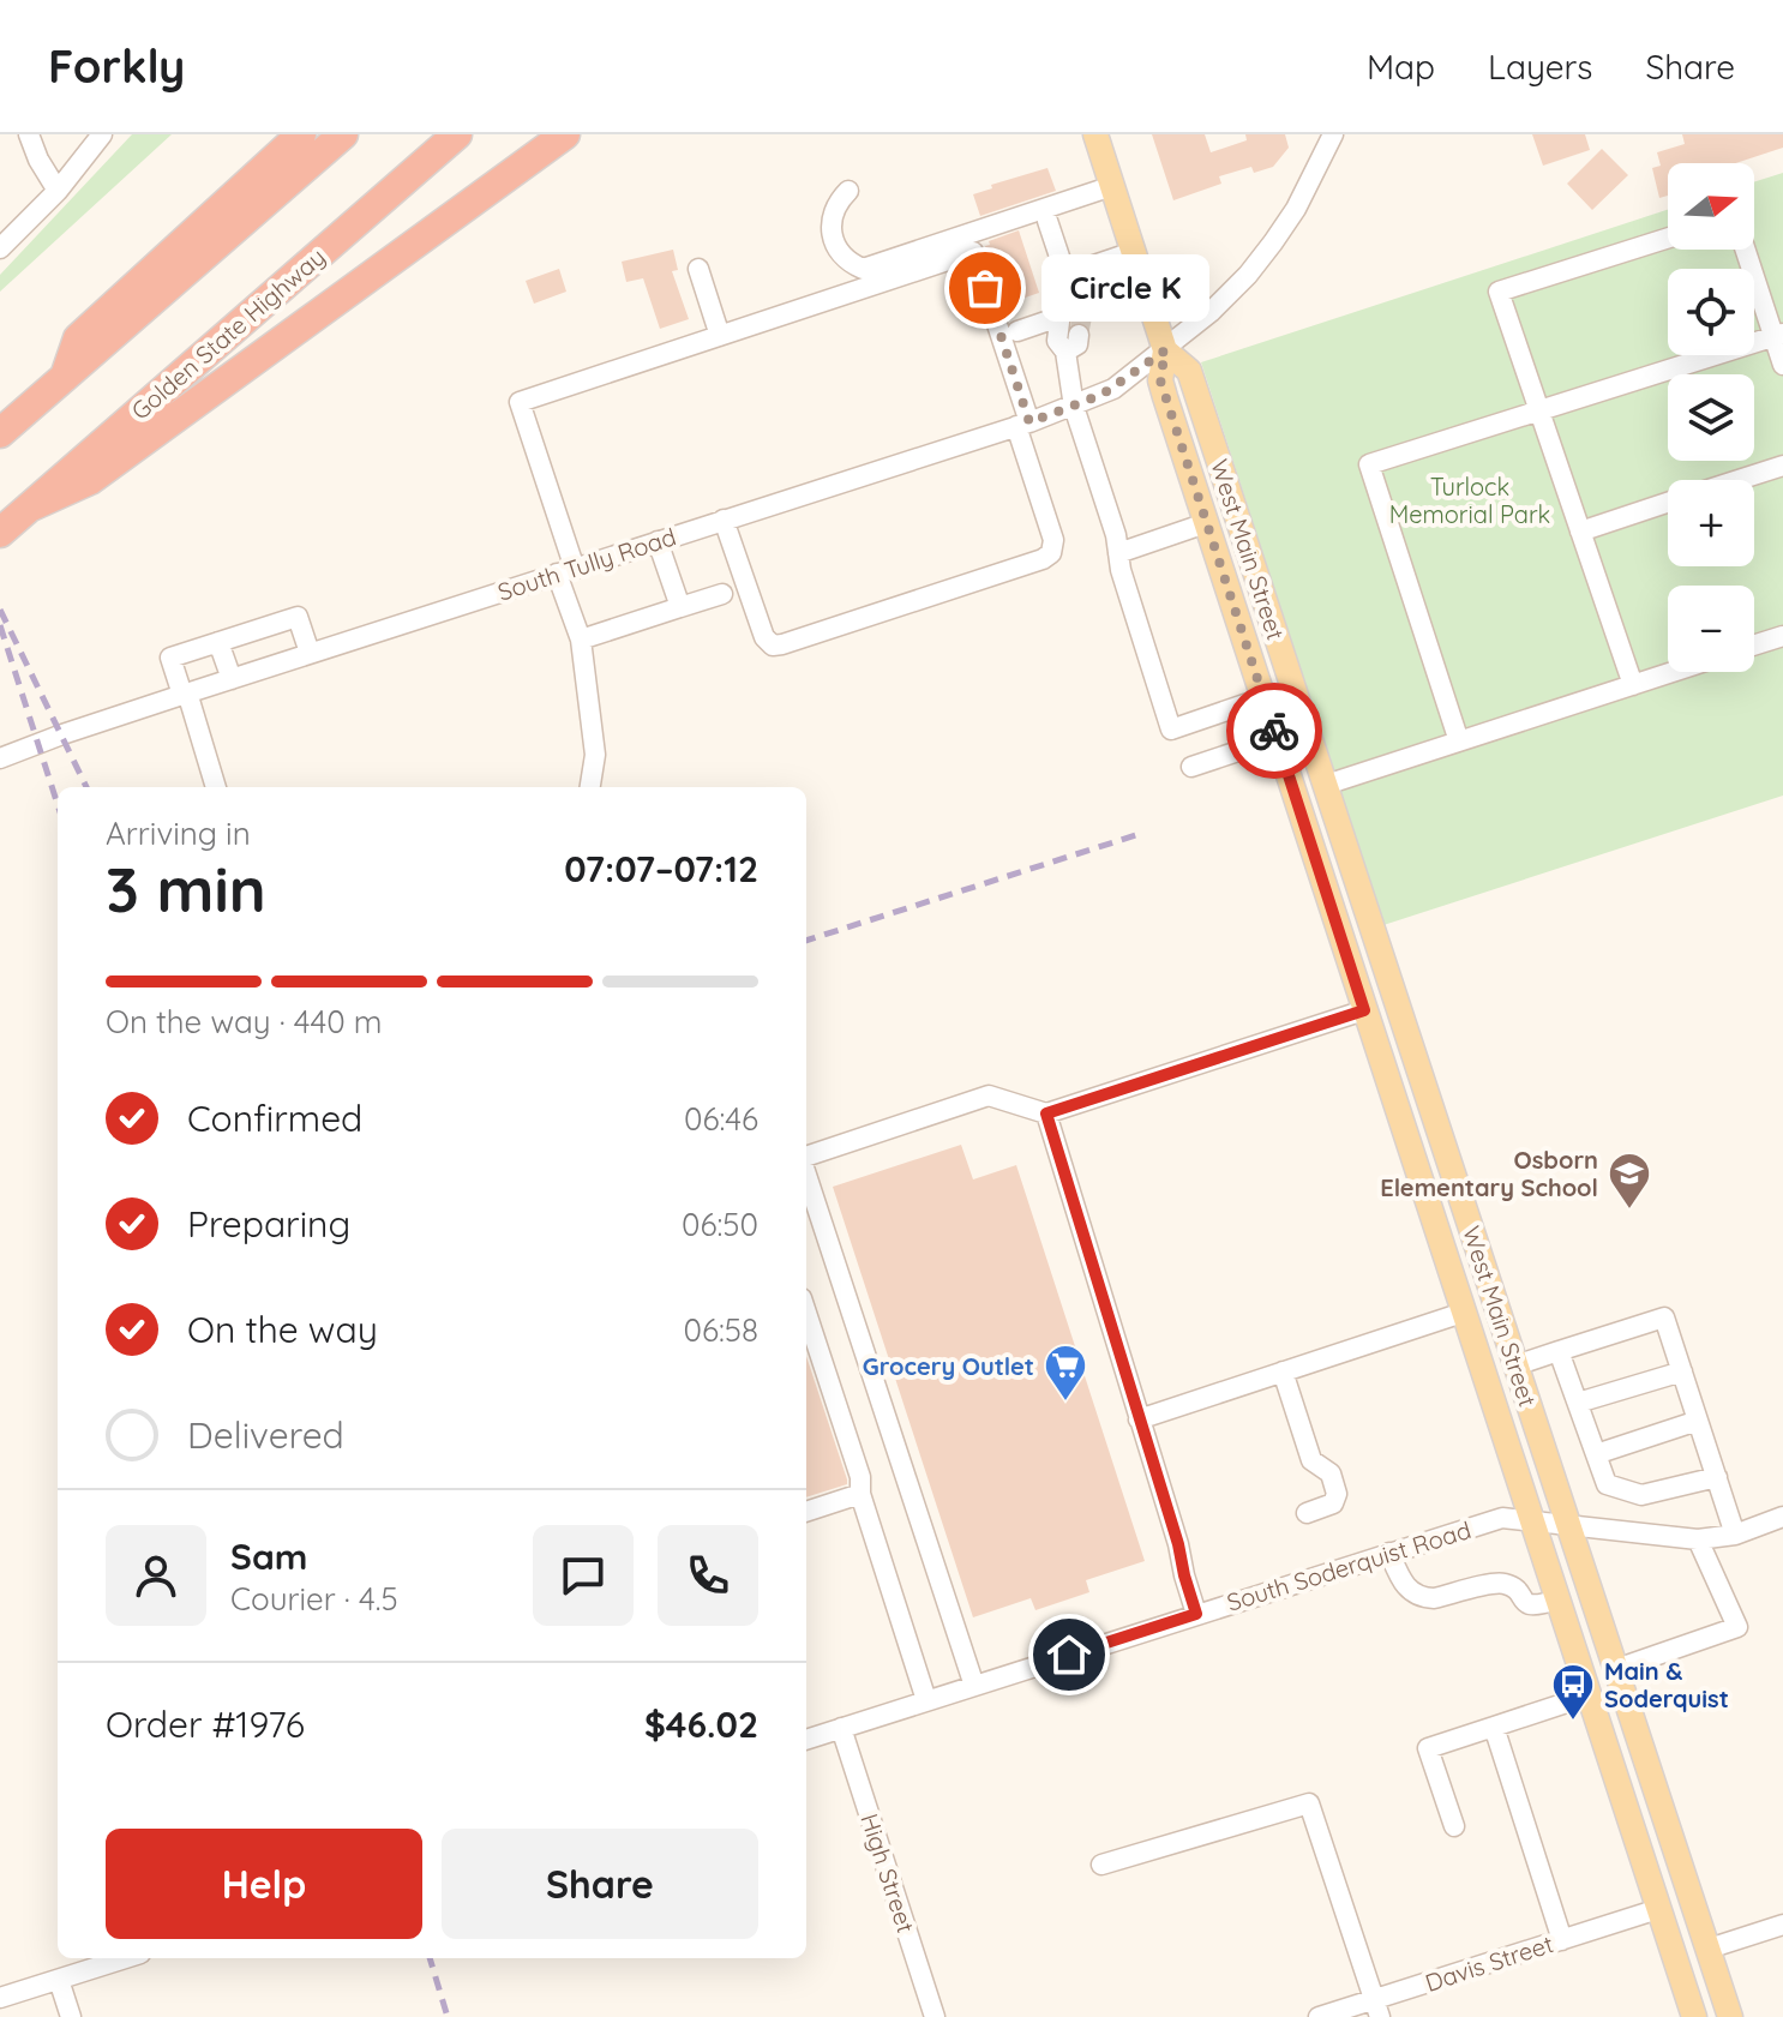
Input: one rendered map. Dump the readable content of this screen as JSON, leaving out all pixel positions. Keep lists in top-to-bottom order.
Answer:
{
  "streets": {
    "highway": ["Golden State Highway"],
    "main road": ["West Main Street"],
    "street": [
      "South Tully Road",
      "South Soderquist Road",
      "High Street",
      "Davis Street"
    ]
  },
  "crossings": [
    ["West Main Street", "South Tully Road"],
    ["West Main Street", "South Soderquist Road"],
    ["West Main Street", "Davis Street"],
    ["South Soderquist Road", "High Street"]
  ],
  "parks": ["Turlock Memorial Park"],
  "places": {
    "other": ["Circle K"],
    "school or university": ["Osborn Elementary School"],
    "supermarket": ["Grocery Outlet"],
    "bus stop": ["Main & Soderquist"]
  },
  "north": "right",
  "page": {
    "header": "Forkly",
    "nav": ["Map", "Layers", "Share"],
    "map_buttons": ["+", "−"],
    "bubble": "Circle K",
    "heading": ["3 min", "Arriving in", "07:07–07:12"],
    "panel": [
      "Sam",
      "Courier · 4.5",
      "Order #1976",
      "$46.02"
    ],
    "bar": "On the way · 440 m",
    "list": [
      ["Confirmed", "06:46"],
      ["Preparing", "06:50"],
      ["On the way", "06:58"],
      "Delivered"
    ],
    "buttons": ["Help", "Share"]
  }
}
